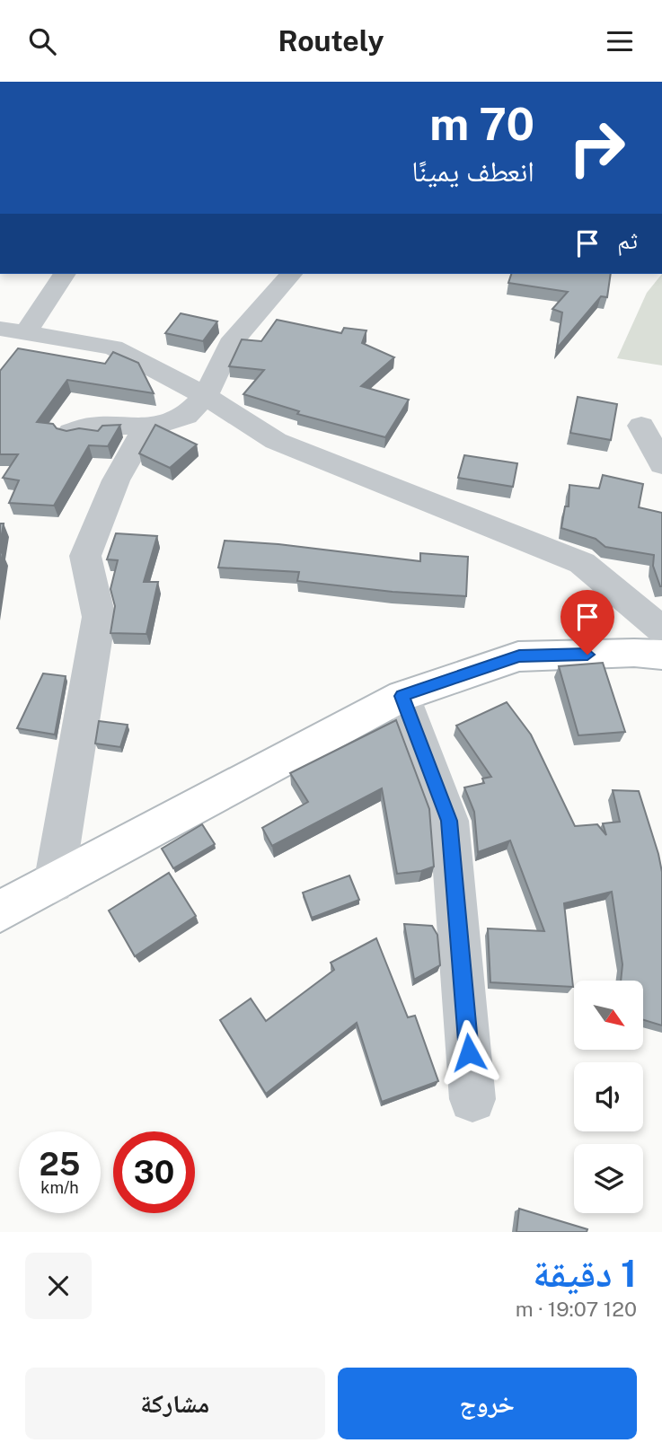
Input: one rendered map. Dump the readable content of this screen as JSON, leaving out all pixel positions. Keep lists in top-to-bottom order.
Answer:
{
  "north": "bottom right",
  "page": {
    "header": "Routely",
    "turn": ["70 m", "انعطف يمينًا"],
    "then": "ثم",
    "speed": "25 km/h",
    "limit": "30",
    "heading": ["1 دقيقة", "120 m · 19:07"],
    "buttons": ["خروج", "مشاركة"]
  }
}
